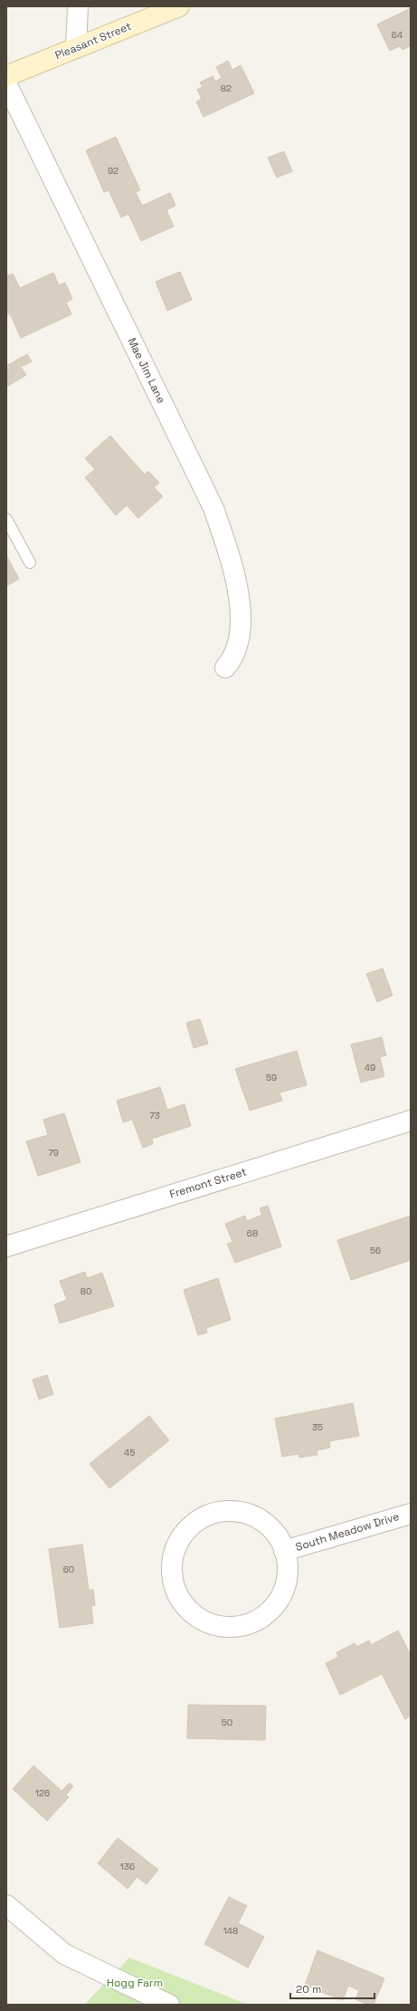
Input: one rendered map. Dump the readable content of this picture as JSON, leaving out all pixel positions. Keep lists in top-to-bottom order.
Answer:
{
  "streets": {
    "main road": ["Pleasant Street"],
    "street": ["Mae Jim Lane", "Fremont Street", "South Meadow Drive"]
  },
  "parks": ["Hogg Farm"],
  "house_numbers": [
    "64",
    "82",
    "92",
    "49",
    "59",
    "73",
    "79",
    "68",
    "56",
    "80",
    "35",
    "45",
    "60",
    "50",
    "126",
    "136",
    "148"
  ],
  "scale_bar": "20 m"
}
